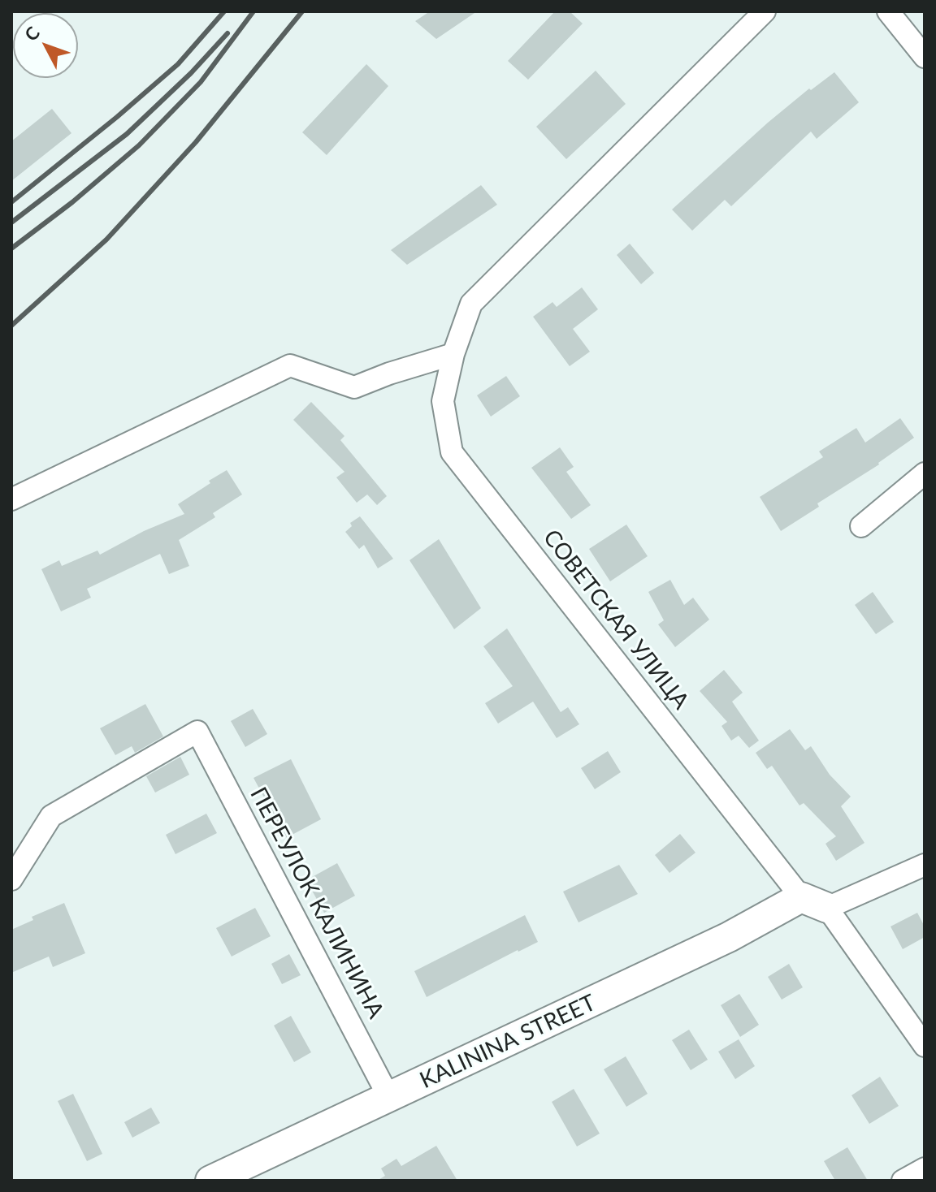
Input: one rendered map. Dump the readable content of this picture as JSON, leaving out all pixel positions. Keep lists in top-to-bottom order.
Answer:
{
  "streets": {
    "street": ["СОВЕТСКАЯ УЛИЦА", "ПЕРЕУЛОК КАЛИНИНА", "KALININA STREET"]
  },
  "crossings": [
    ["СОВЕТСКАЯ УЛИЦА", "KALININA STREET"],
    ["ПЕРЕУЛОК КАЛИНИНА", "KALININA STREET"]
  ],
  "north": "top left"
}
